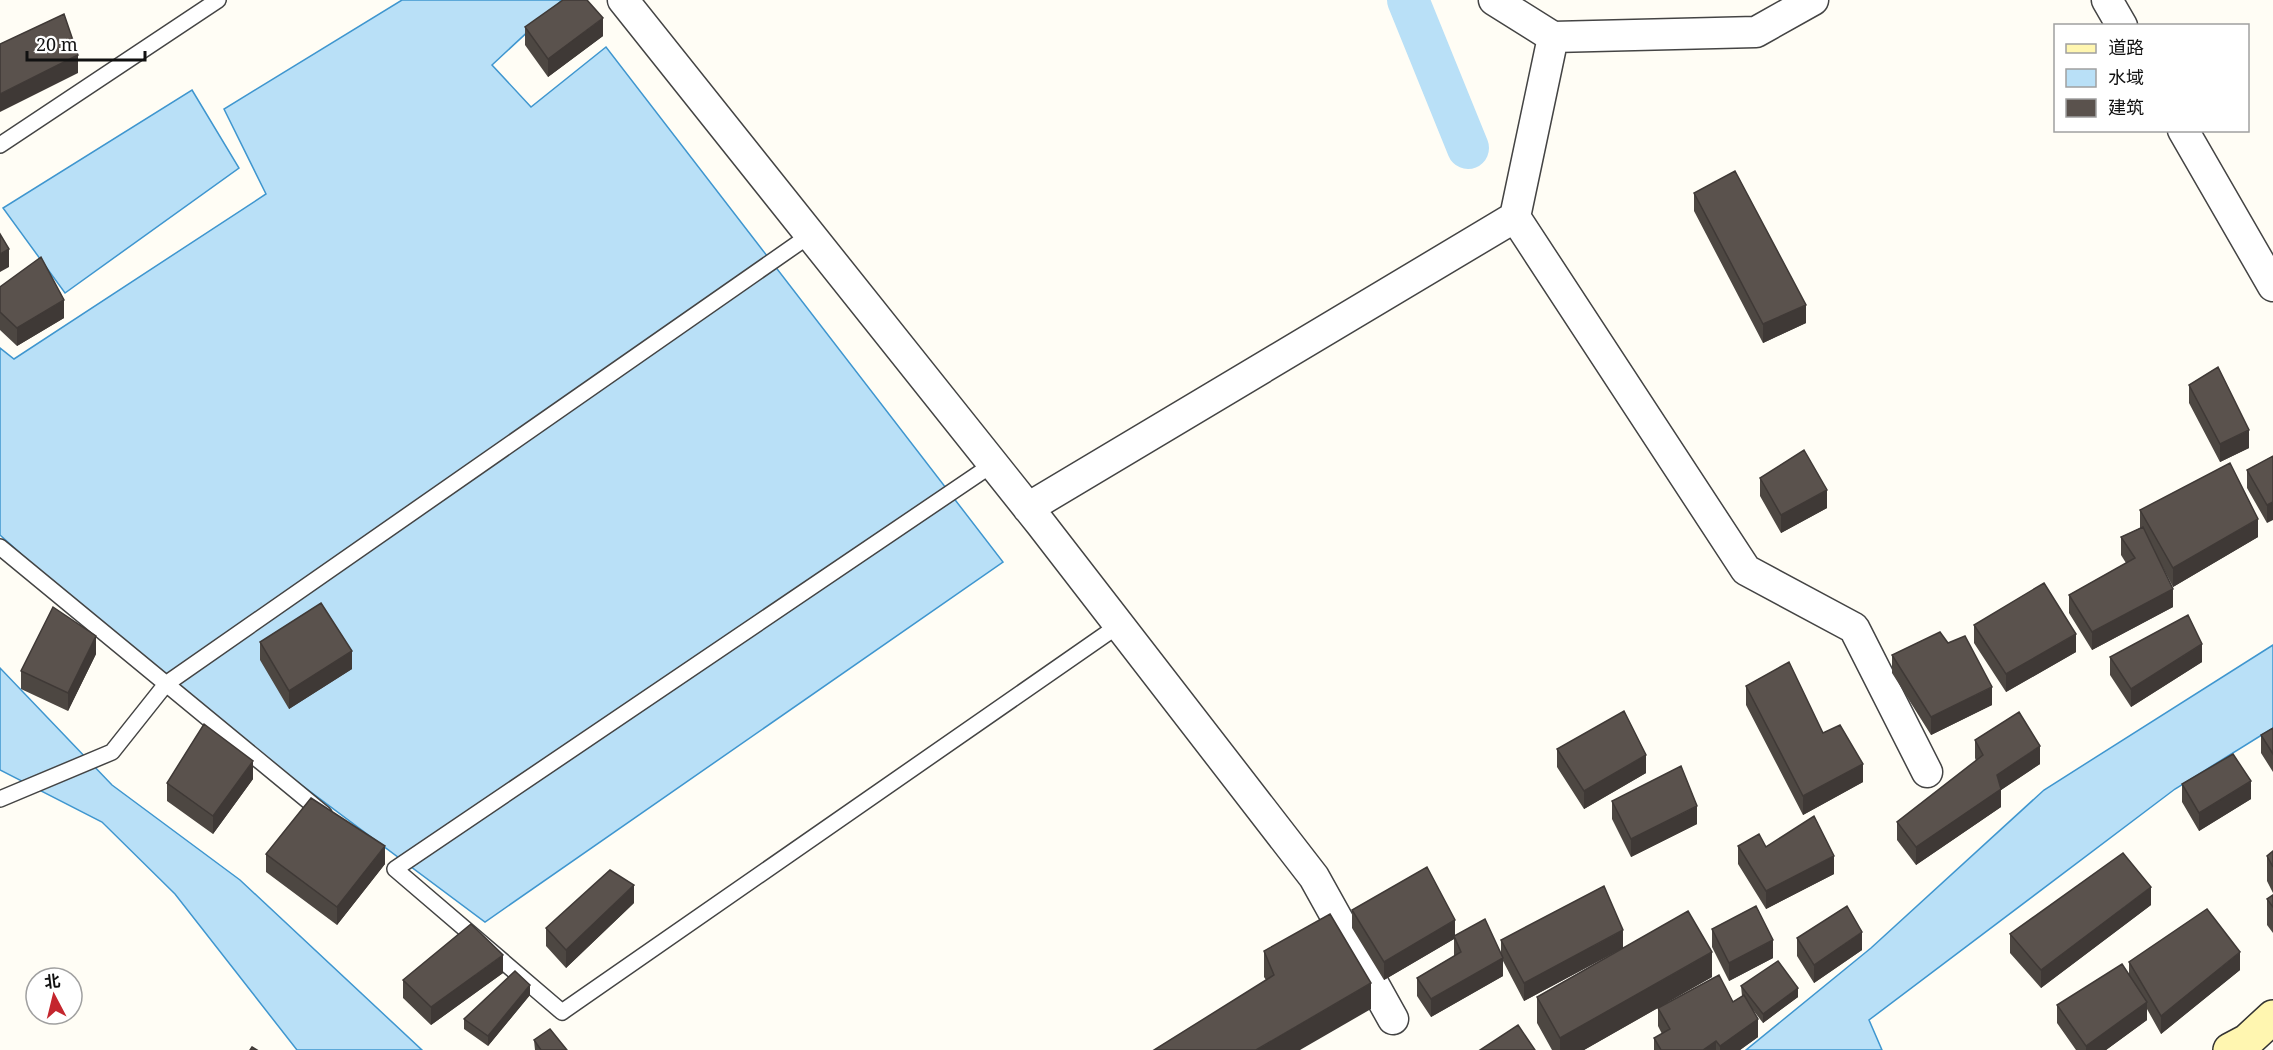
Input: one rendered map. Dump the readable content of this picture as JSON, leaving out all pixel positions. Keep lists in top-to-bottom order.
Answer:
{
  "legend": ["道路", "水域", "建筑"],
  "scale_bar": "20 m",
  "north": "top"
}
